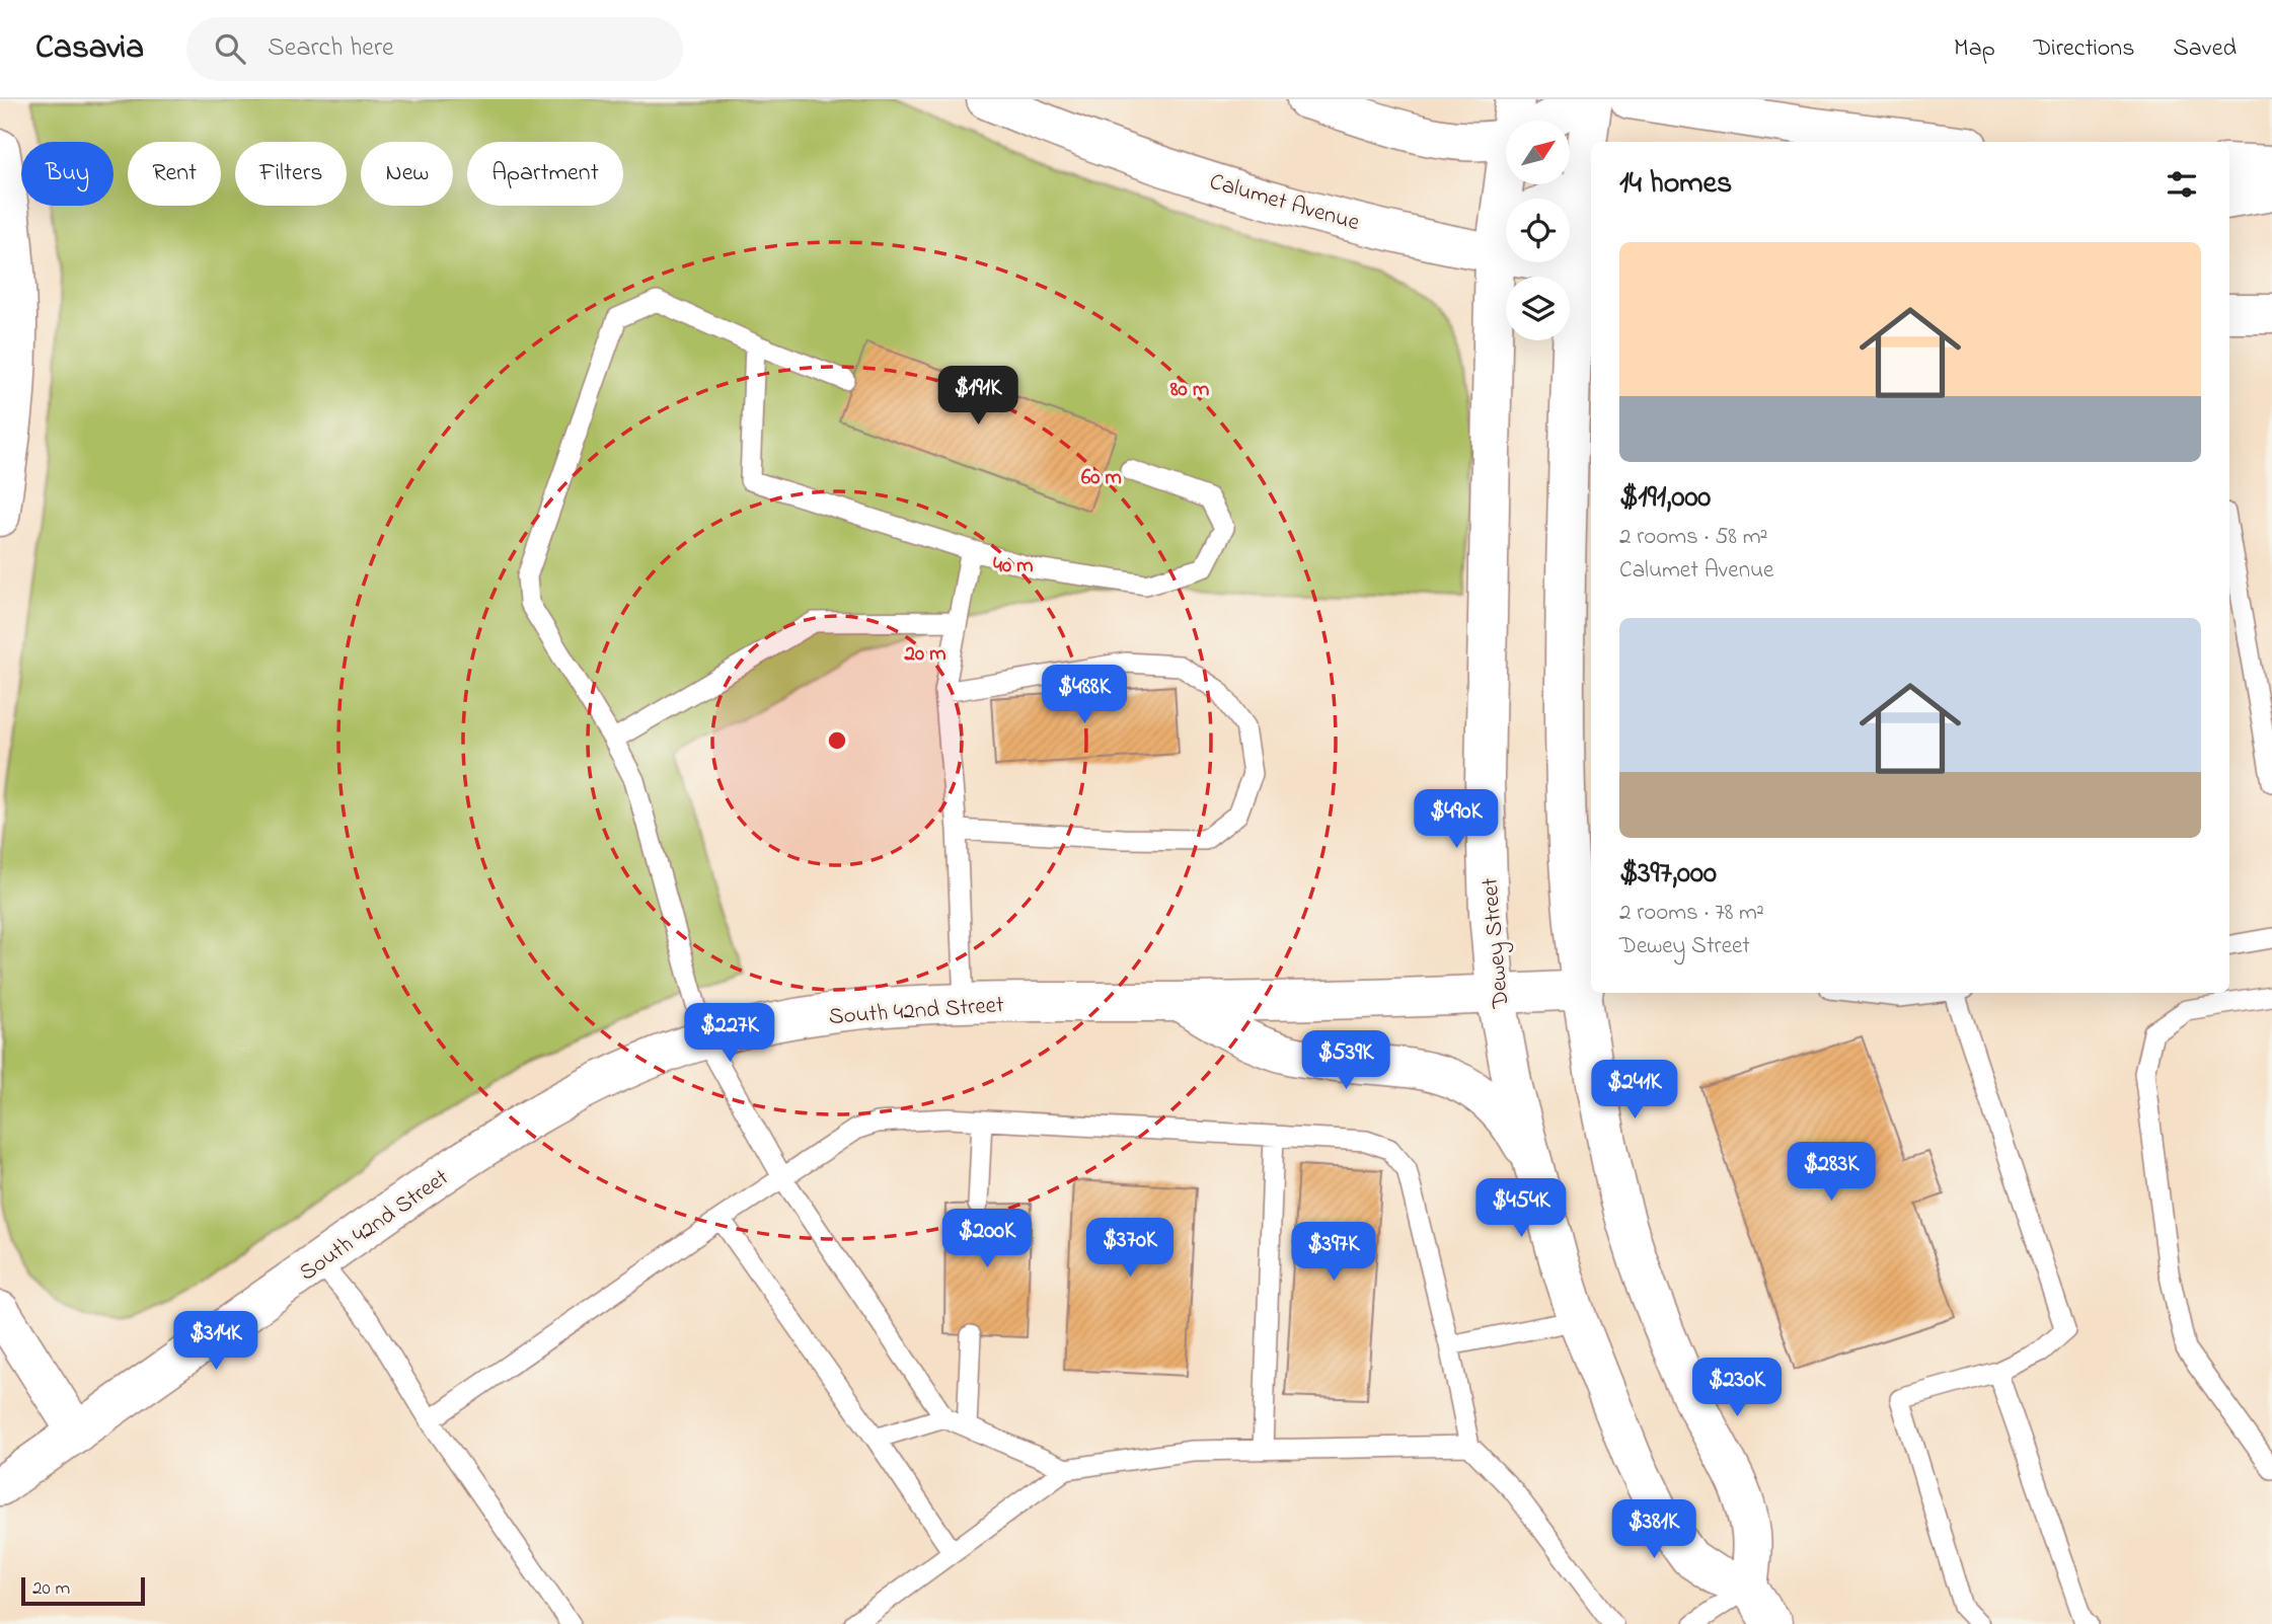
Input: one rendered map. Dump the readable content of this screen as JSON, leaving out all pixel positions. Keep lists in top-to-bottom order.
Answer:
{
  "streets": {
    "street": ["Calumet Avenue", "Dewey Street", "South 42nd Street"]
  },
  "crossings": [
    ["Calumet Avenue", "Dewey Street"],
    ["Dewey Street", "South 42nd Street"]
  ],
  "scale_bar": "20 m",
  "north": "top right",
  "page": {
    "header": "Casavia",
    "search": "Search here",
    "nav": ["Map", "Directions", "Saved"],
    "chip": [
      "Buy",
      "Rent",
      "Filters",
      "New",
      "Apartment"
    ],
    "heading": "14 homes",
    "list": [
      {
        "name": "$191,000",
        "note": "2 rooms · 58 m² · Calumet Avenue"
      },
      {
        "name": "$397,000",
        "note": "2 rooms · 78 m² · Dewey Street"
      }
    ],
    "price": [
      "$191K",
      "$488K",
      "$490K",
      "$227K",
      "$539K",
      "$241K",
      "$283K",
      "$454K",
      "$200K",
      "$370K",
      "$397K",
      "$314K",
      "$230K",
      "$381K"
    ],
    "scale": "20 m"
  },
  "rings": [
    "80 m",
    "60 m",
    "40 m",
    "20 m"
  ]
}
